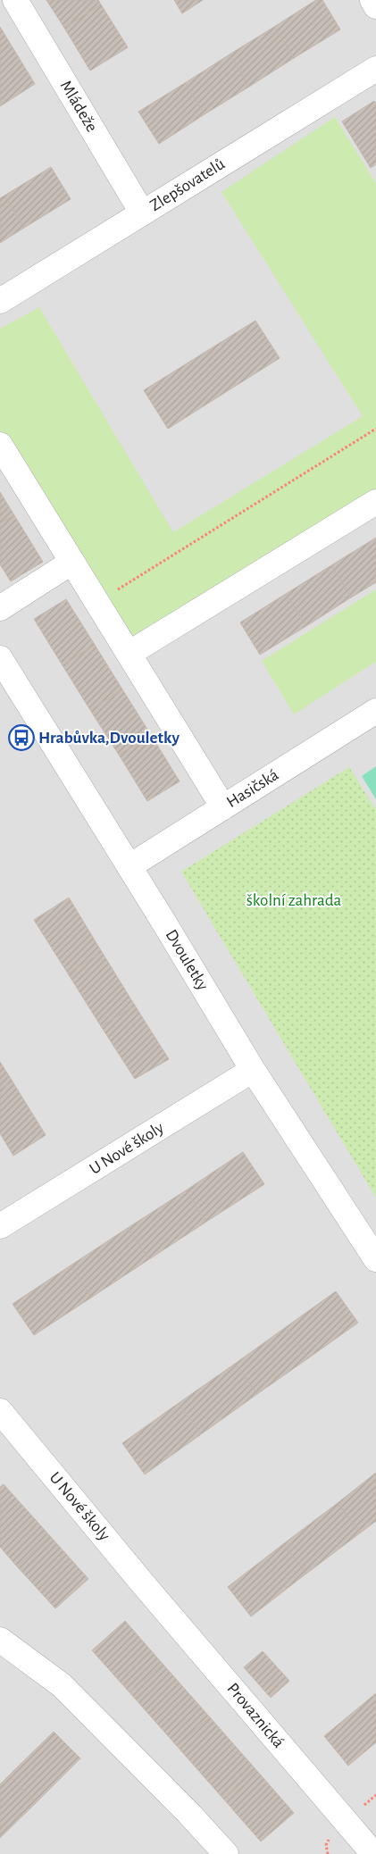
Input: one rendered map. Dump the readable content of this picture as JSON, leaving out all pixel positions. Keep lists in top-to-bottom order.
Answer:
{
  "streets": {
    "street": [
      "Mládeže",
      "Zlepšovatelů",
      "Hasičská",
      "Dvouletky",
      "U Nové školy",
      "Provaznická"
    ]
  },
  "crossings": [
    ["Mládeže", "Zlepšovatelů"],
    ["Hasičská", "Dvouletky"],
    ["Dvouletky", "U Nové školy"],
    ["U Nové školy", "Provaznická"]
  ],
  "parks": ["školní zahrada"],
  "places": {
    "bus stop": ["Hrabůvka,Dvouletky"]
  }
}
